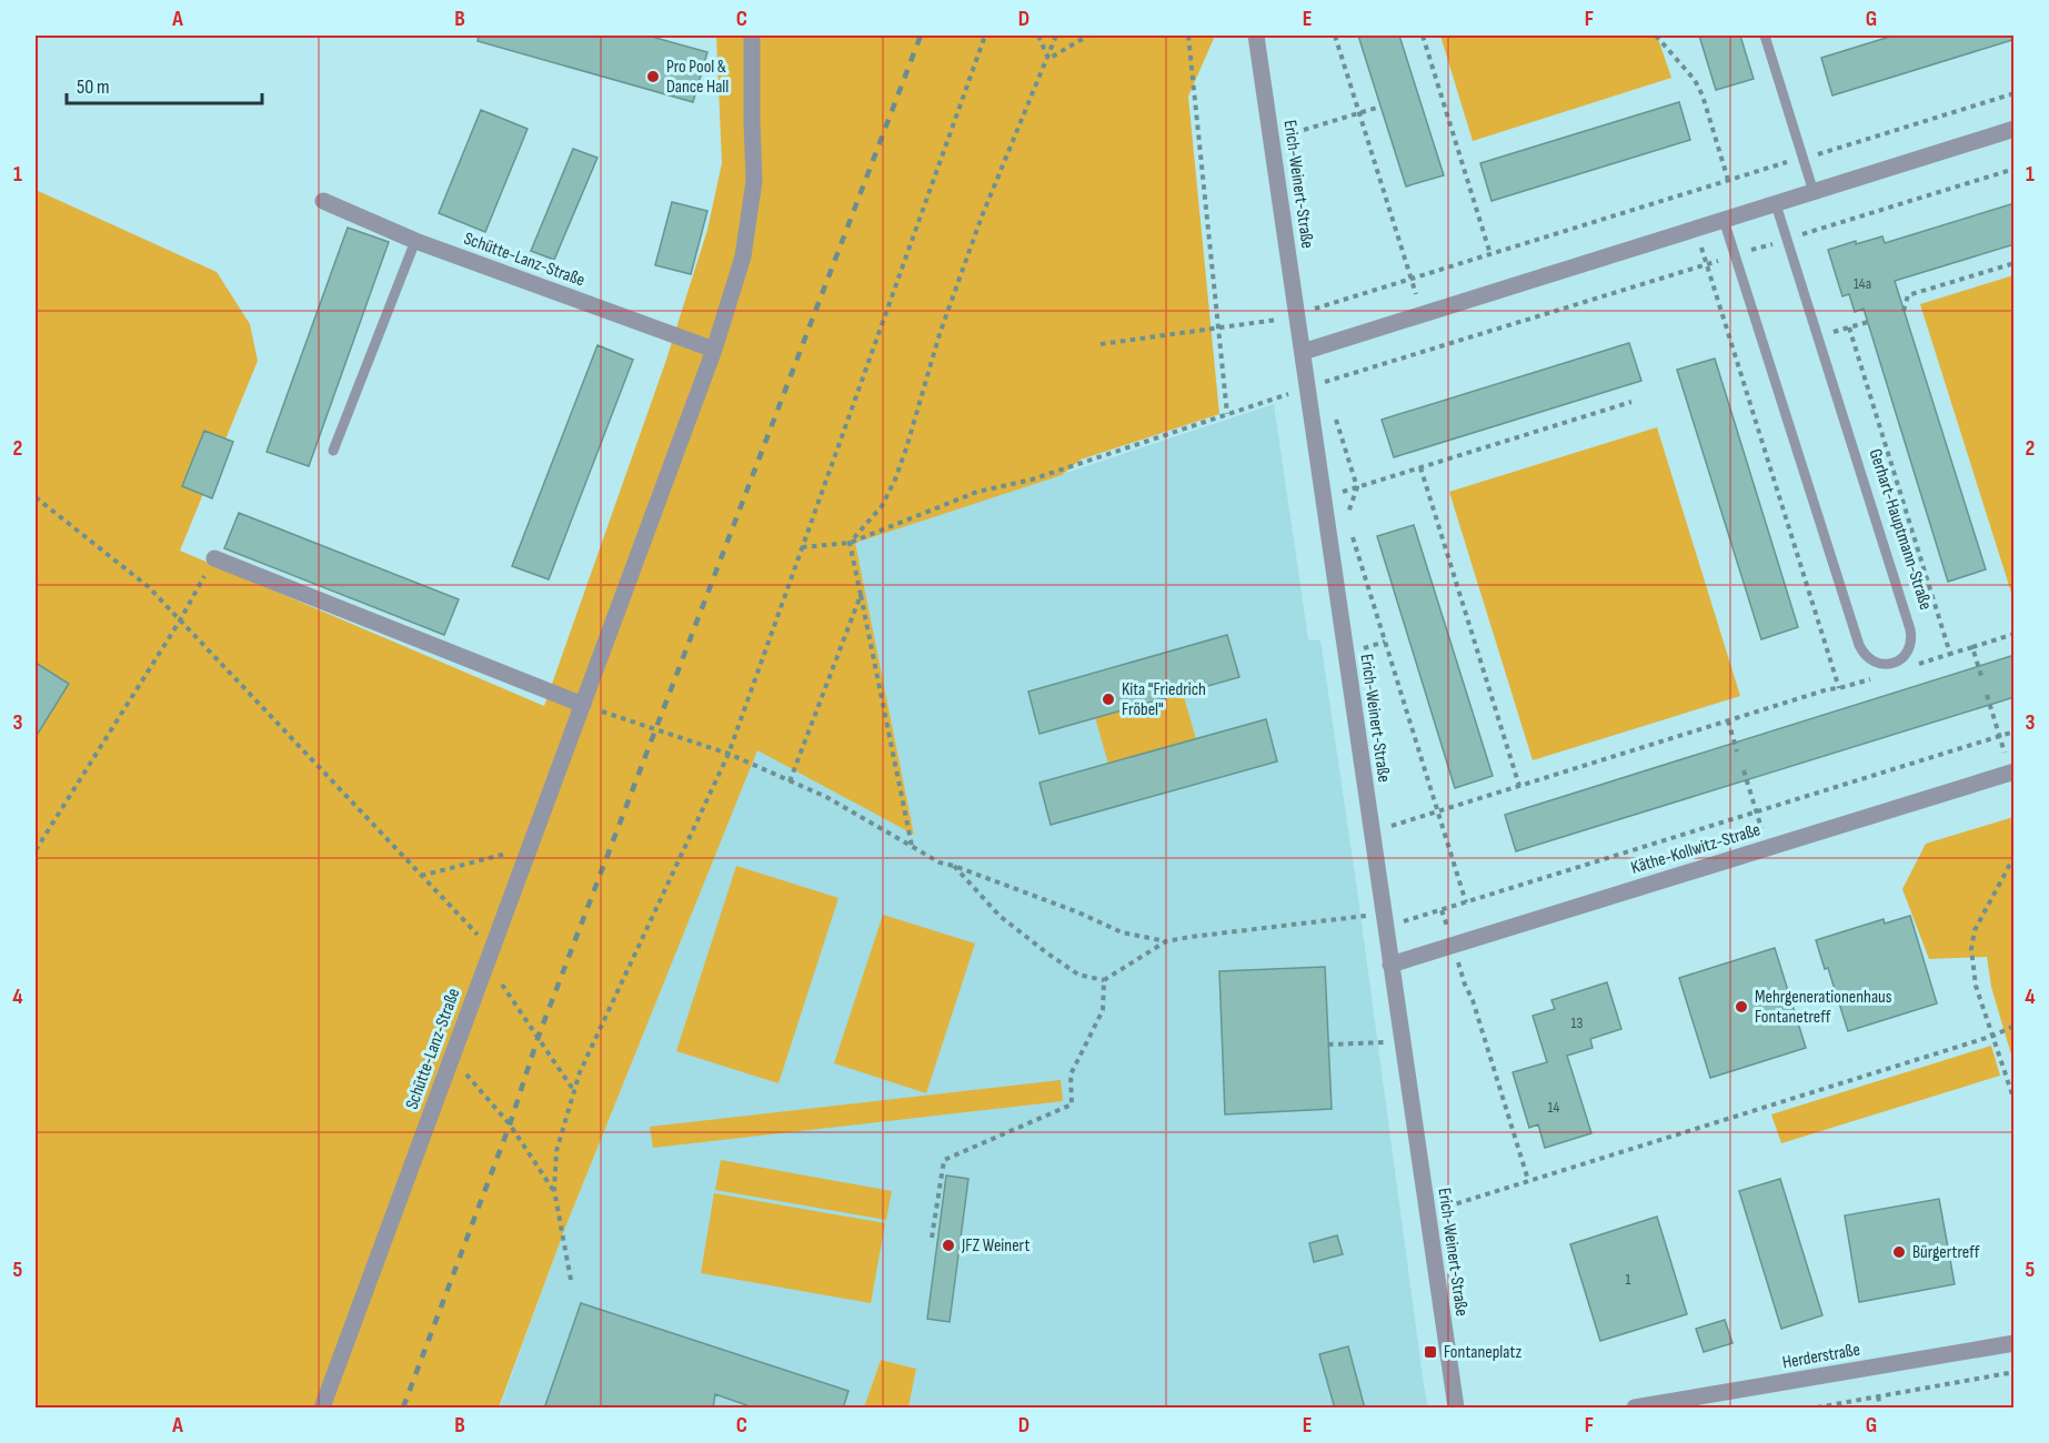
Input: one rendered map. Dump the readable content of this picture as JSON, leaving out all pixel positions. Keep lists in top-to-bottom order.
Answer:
{
  "streets": {
    "street": [
      "Erich-Weinert-Straße",
      "Schütte-Lanz-Straße",
      "Käthe-Kollwitz-Straße",
      "Herderstraße"
    ],
    "lane": ["Gerhart-Hauptmann-Straße"]
  },
  "crossings": [
    ["Erich-Weinert-Straße", "Käthe-Kollwitz-Straße"]
  ],
  "places": {
    "other": [
      "Pro Pool & Dance Hall",
      "Kita \"Friedrich Fröbel\"",
      "Mehrgenerationenhaus Fontanetreff",
      "JFZ Weinert",
      "Bürgertreff"
    ],
    "transit": ["Fontaneplatz"]
  },
  "house_numbers": [
    "14a",
    "13",
    "14",
    "1"
  ],
  "scale_bar": "50 m",
  "grid": {
    "columns": [
      "A",
      "B",
      "C",
      "D",
      "E",
      "F",
      "G"
    ],
    "rows": [
      "1",
      "2",
      "3",
      "4",
      "5"
    ]
  }
}
